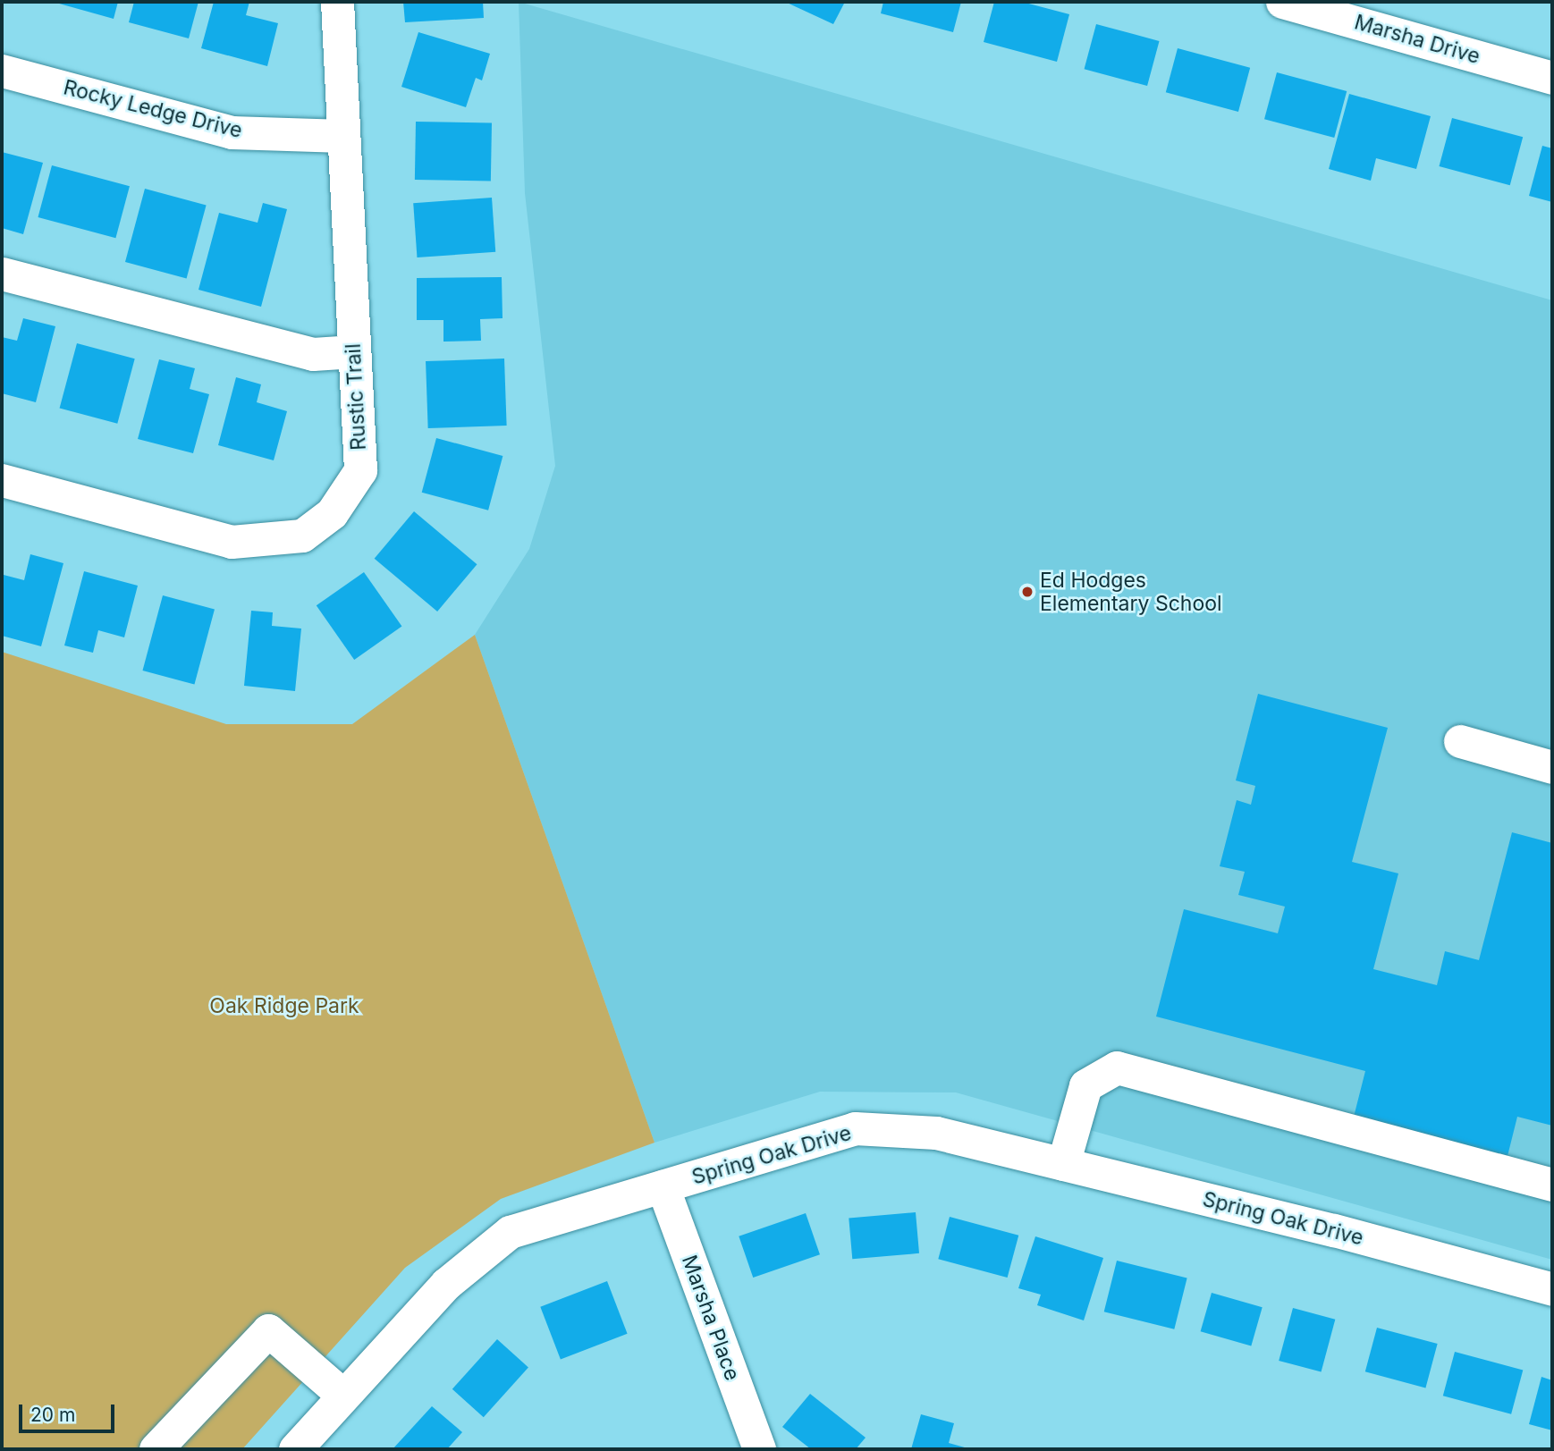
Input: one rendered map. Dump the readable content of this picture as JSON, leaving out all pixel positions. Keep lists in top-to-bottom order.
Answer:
{
  "streets": {
    "street": [
      "Marsha Drive",
      "Rocky Ledge Drive",
      "Rustic Trail",
      "Spring Oak Drive",
      "Marsha Place"
    ]
  },
  "crossings": [
    ["Rocky Ledge Drive", "Rustic Trail"],
    ["Spring Oak Drive", "Marsha Place"]
  ],
  "parks": ["Oak Ridge Park"],
  "places": ["Ed Hodges Elementary School"],
  "scale_bar": "20 m"
}
